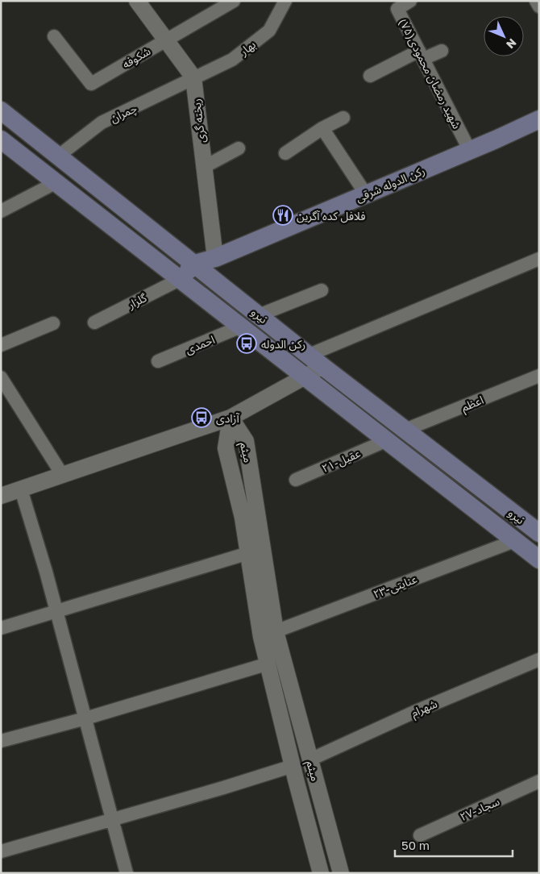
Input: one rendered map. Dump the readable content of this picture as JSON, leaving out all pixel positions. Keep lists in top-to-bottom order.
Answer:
{
  "streets": {
    "main road": ["رکن الدوله شرقی", "نیرو"],
    "street": [
      "بهار",
      "شکوفه",
      "شهید رمضان محمودی(۷۵)",
      "چمران",
      "ریخته گری",
      "گلزار",
      "احمدی",
      "اعظم",
      "میثم",
      "۲۱-عقیل",
      "۲۳-عنایتی",
      "شهرام",
      "۲۷-سجاد"
    ]
  },
  "crossings": [
    ["بهار", "چمران"],
    ["بهار", "ریخته گری"],
    ["شکوفه", "ریخته گری"],
    ["شهید رمضان محمودی(۷۵)", "رکن الدوله شرقی"],
    ["چمران", "ریخته گری"],
    ["چمران", "نیرو"],
    ["ریخته گری", "رکن الدوله شرقی"],
    ["رکن الدوله شرقی", "نیرو"],
    ["گلزار", "نیرو"],
    ["نیرو", "احمدی"],
    ["نیرو", "اعظم"],
    ["نیرو", "۲۱-عقیل"],
    ["نیرو", "۲۳-عنایتی"],
    ["میثم", "۲۳-عنایتی"],
    ["میثم", "شهرام"]
  ],
  "places": {
    "restaurant": ["فلافل کده آگرین"],
    "bus stop": ["رکن الدوله", "آزادی"]
  },
  "scale_bar": "50 m",
  "north": "bottom right"
}
